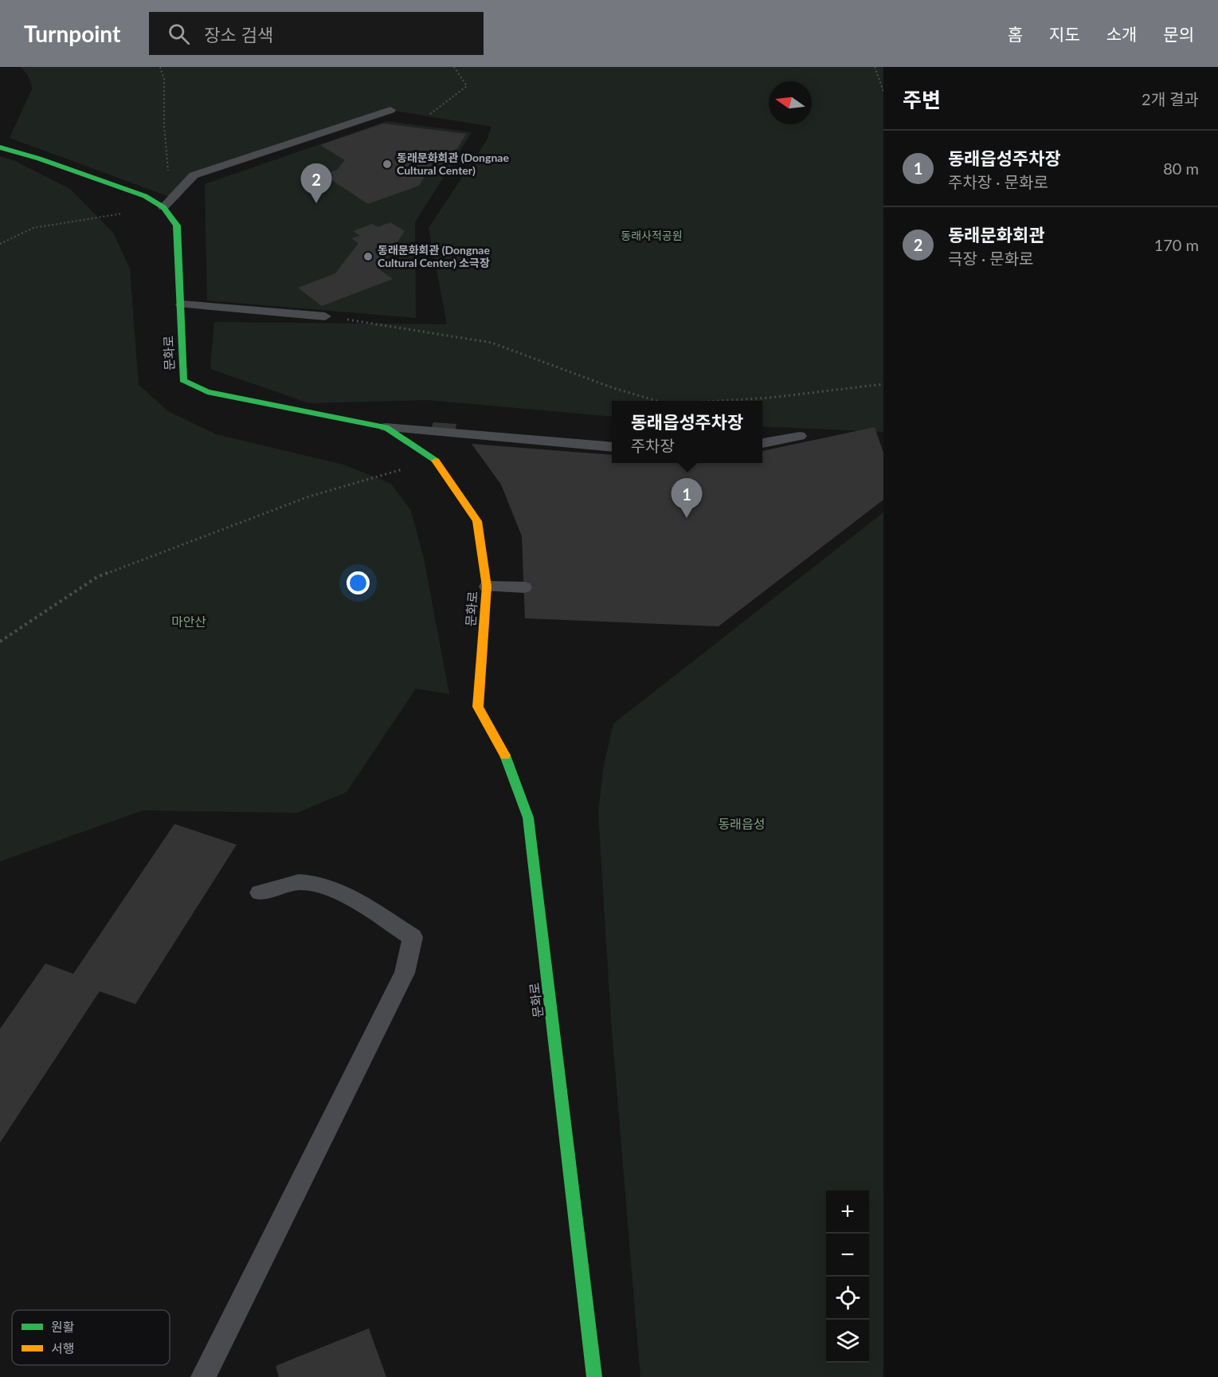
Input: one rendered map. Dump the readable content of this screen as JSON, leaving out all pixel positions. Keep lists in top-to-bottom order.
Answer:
{
  "streets": {
    "street": ["문화로"]
  },
  "parks": ["동래사적공원", "마안산", "동래읍성"],
  "places": ["동래문화회관 (Dongnae Cultural Center)", "동래문화회관 (Dongnae Cultural Center) 소극장"],
  "legend": ["원활", "서행"],
  "north": "left",
  "page": {
    "header": "Turnpoint",
    "search": "장소 검색",
    "nav": [
      "홈",
      "지도",
      "소개",
      "문의"
    ],
    "heading": ["주변", "2개 결과"],
    "list": [
      {
        "mark": "1",
        "name": "동래읍성주차장",
        "note": "주차장 · 문화로",
        "value": "80 m"
      },
      {
        "mark": "2",
        "name": "동래문화회관",
        "note": "극장 · 문화로",
        "value": "170 m"
      }
    ],
    "pins": ["2", "1"],
    "popup": ["동래읍성주차장", "주차장"],
    "map_buttons": ["+", "−"]
  }
}
